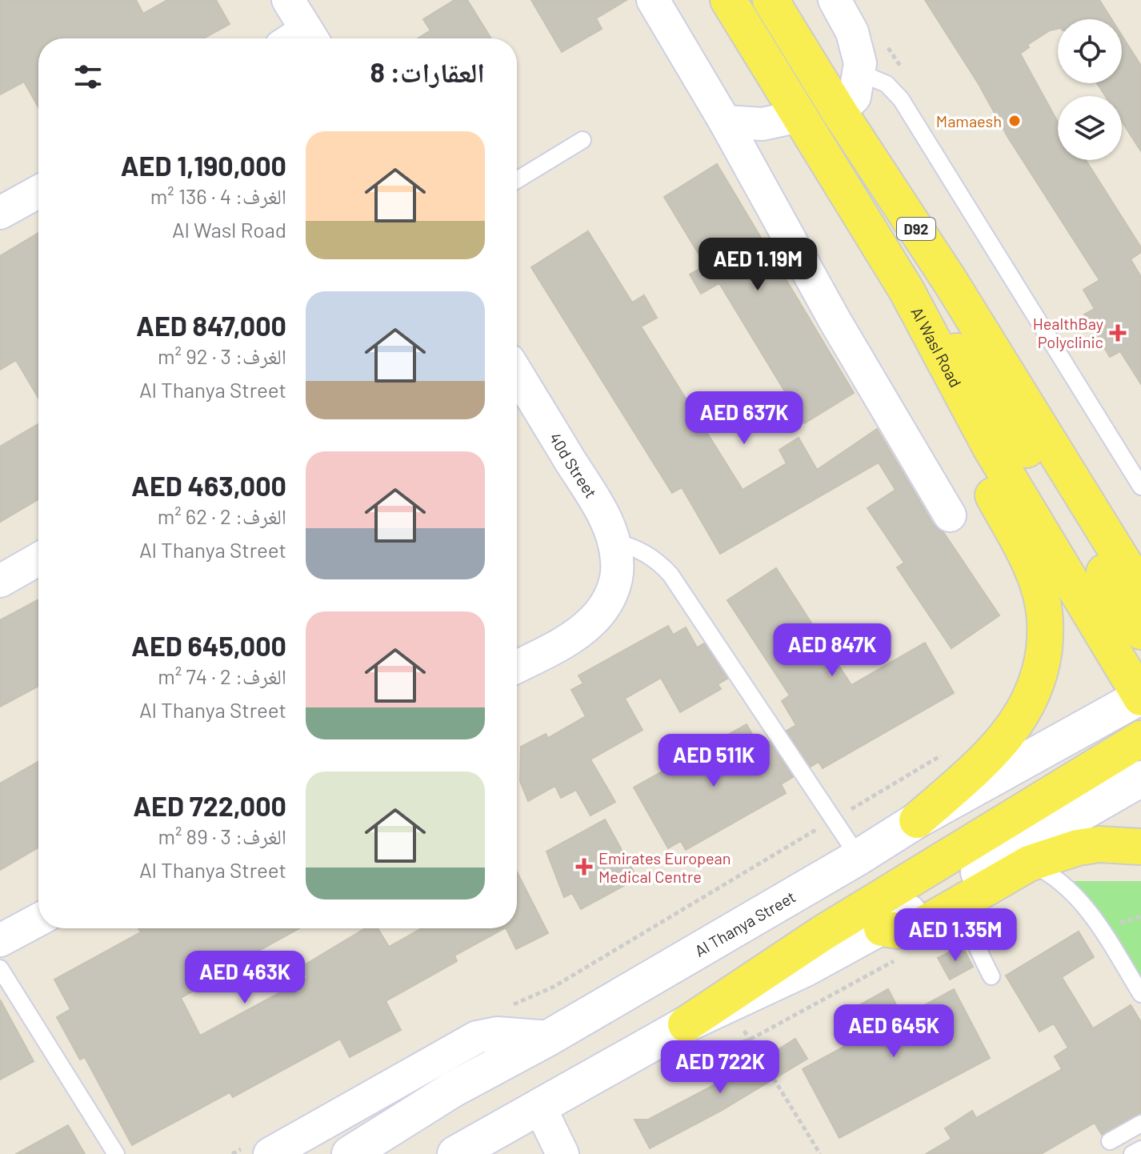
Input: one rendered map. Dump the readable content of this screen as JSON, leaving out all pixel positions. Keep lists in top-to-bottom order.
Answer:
{
  "streets": {
    "main road": ["D92", "Al Wasl Road", "Al Thanya Street"],
    "street": ["40d Street"]
  },
  "crossings": [
    ["Al Wasl Road", "Al Thanya Street"]
  ],
  "places": {
    "other": ["Mamaesh"],
    "health": ["HealthBay Polyclinic", "Emirates European Medical Centre"]
  },
  "page": {
    "heading": "العقارات: 8",
    "list": [
      {
        "name": "AED 1,190,000",
        "note": "الغرف: 4 · 136 m² · Al Wasl Road"
      },
      {
        "name": "AED 847,000",
        "note": "الغرف: 3 · 92 m² · Al Thanya Street"
      },
      {
        "name": "AED 463,000",
        "note": "الغرف: 2 · 62 m² · Al Thanya Street"
      },
      {
        "name": "AED 645,000",
        "note": "الغرف: 2 · 74 m² · Al Thanya Street"
      },
      {
        "name": "AED 722,000",
        "note": "الغرف: 3 · 89 m² · Al Thanya Street"
      }
    ],
    "price": [
      "AED 1.19M",
      "AED 637K",
      "AED 847K",
      "AED 511K",
      "AED 1.35M",
      "AED 463K",
      "AED 645K",
      "AED 722K"
    ]
  }
}
